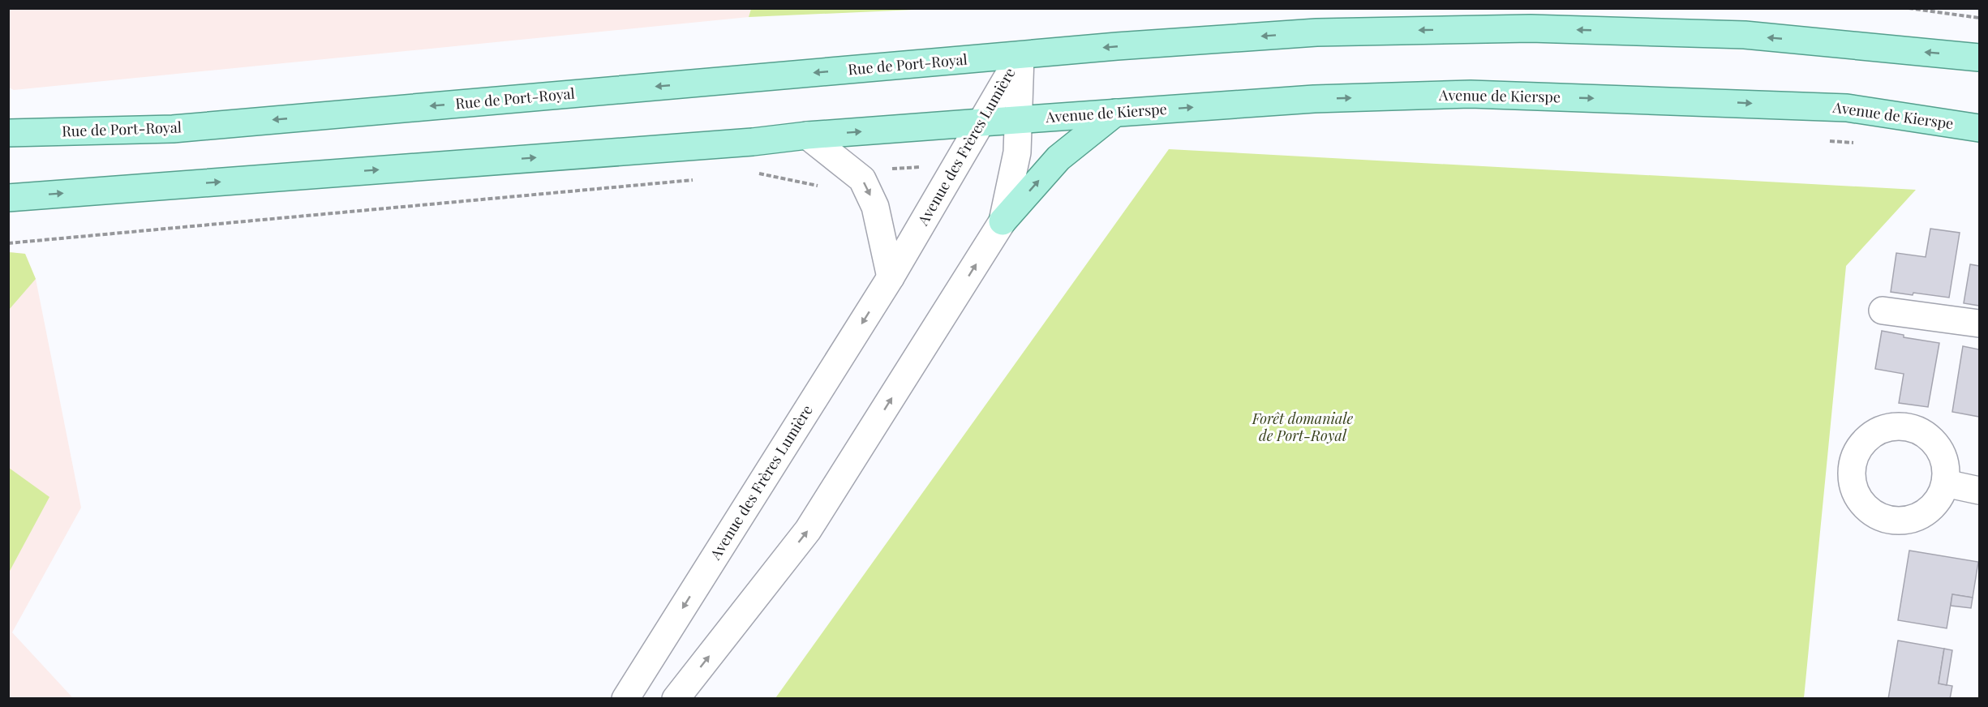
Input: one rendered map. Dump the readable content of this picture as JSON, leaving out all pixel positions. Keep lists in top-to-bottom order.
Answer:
{
  "streets": {
    "main road": ["Rue de Port-Royal", "Avenue de Kierspe"],
    "street": ["Avenue des Frères Lumière"]
  },
  "crossings": [
    ["Rue de Port-Royal", "Avenue des Frères Lumière"],
    ["Avenue de Kierspe", "Avenue des Frères Lumière"]
  ],
  "parks": ["Forêt domaniale de Port-Royal"]
}
